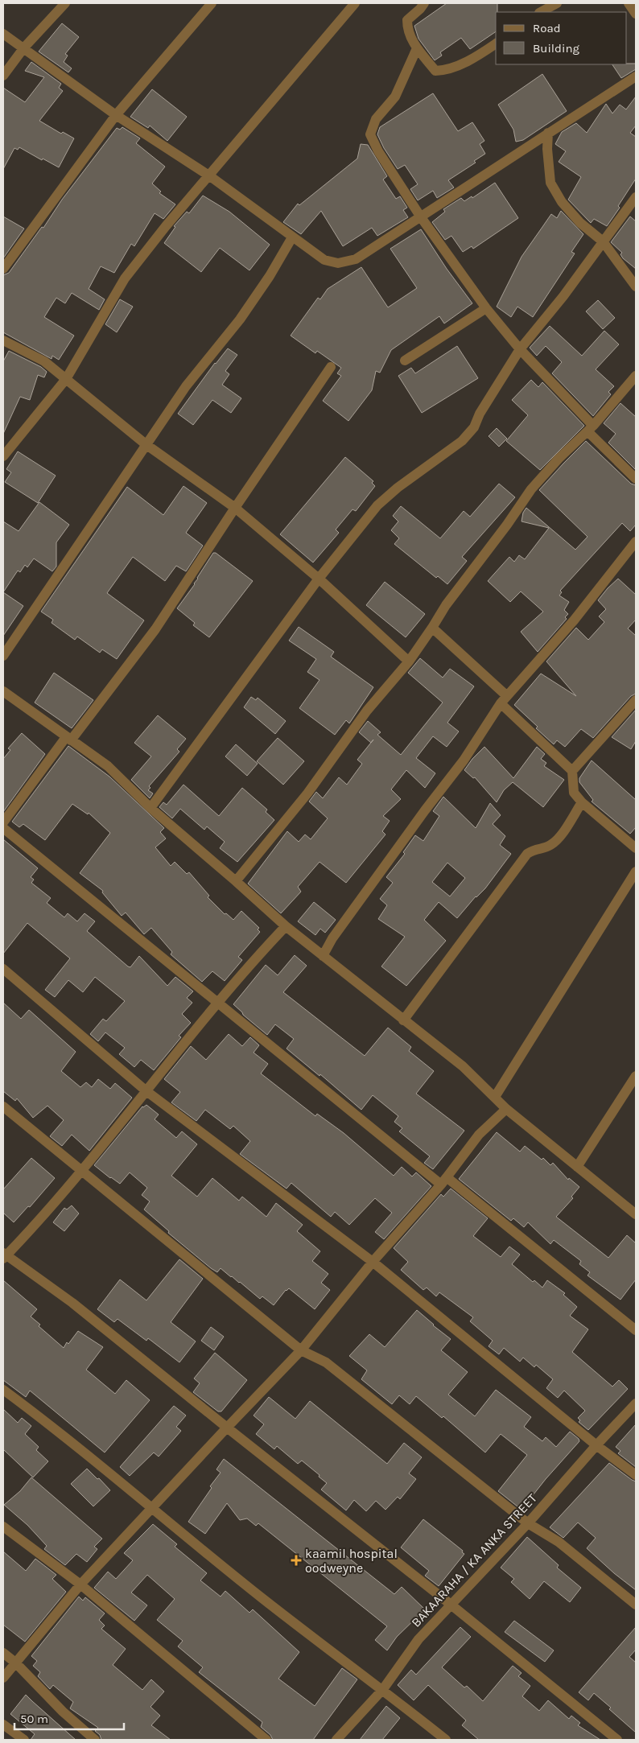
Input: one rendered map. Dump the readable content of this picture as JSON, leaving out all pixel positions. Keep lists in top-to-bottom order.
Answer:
{
  "streets": {
    "street": ["BAKAARAHA / KA ANKA STREET"]
  },
  "places": {
    "health": ["kaamil hospital oodweyne"]
  },
  "legend": ["Road", "Building"],
  "scale_bar": "50 m"
}
